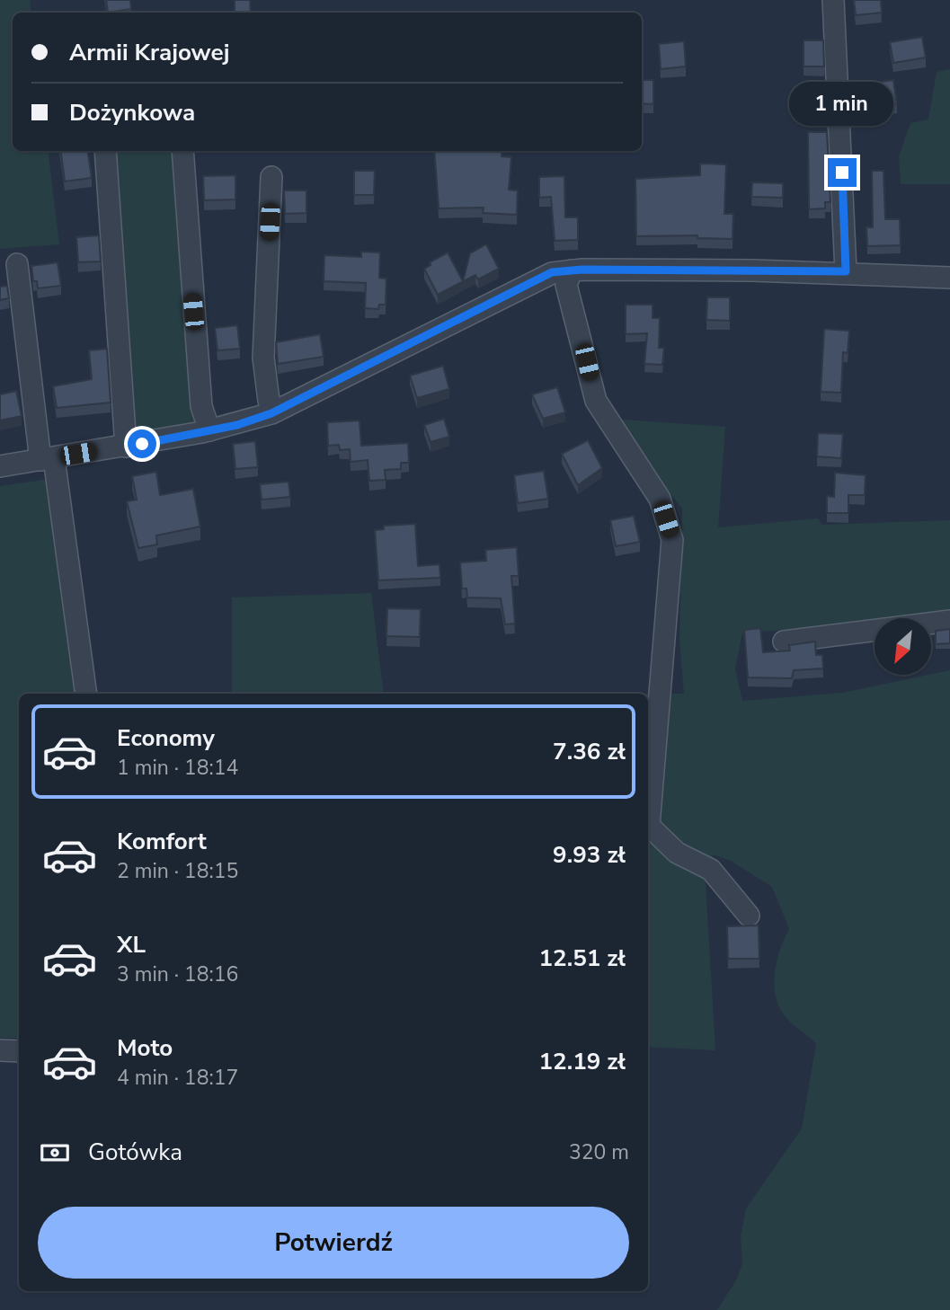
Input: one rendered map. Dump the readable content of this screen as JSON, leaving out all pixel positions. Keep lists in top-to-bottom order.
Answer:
{
  "north": "bottom left",
  "page": {
    "banner": ["Armii Krajowej", "Dożynkowa"],
    "bubble": "1 min",
    "list": [
      {
        "name": "Economy",
        "note": "1 min · 18:14",
        "value": "7.36 zł"
      },
      {
        "name": "Komfort",
        "note": "2 min · 18:15",
        "value": "9.93 zł"
      },
      {
        "name": "XL",
        "note": "3 min · 18:16",
        "value": "12.51 zł"
      },
      {
        "name": "Moto",
        "note": "4 min · 18:17",
        "value": "12.19 zł"
      }
    ],
    "pay": ["Gotówka", "320 m"],
    "buttons": "Potwierdź"
  }
}
